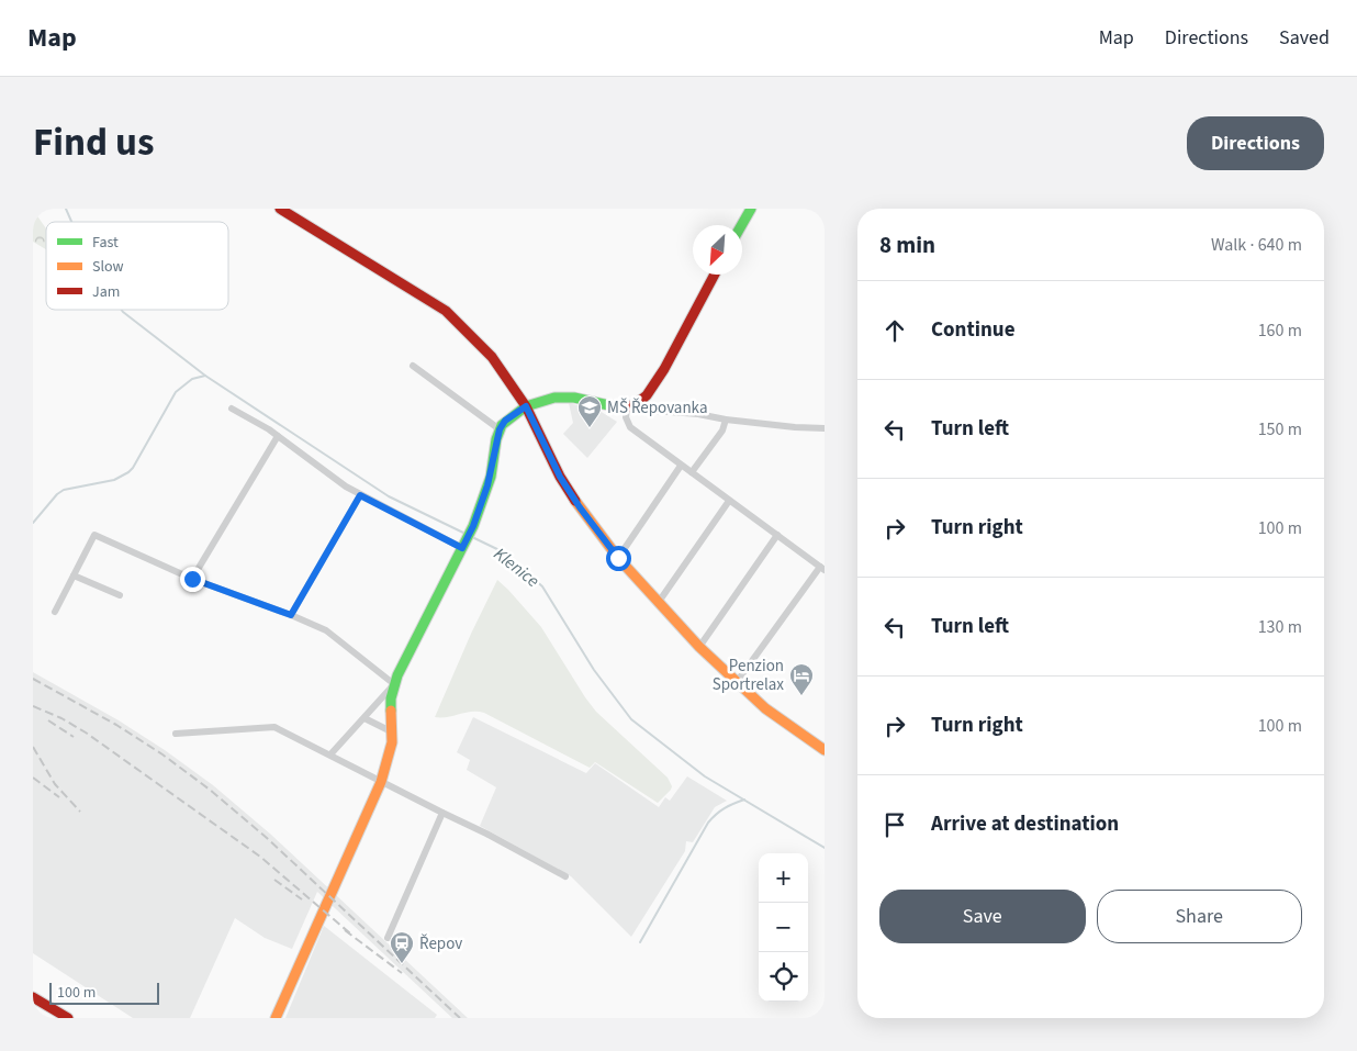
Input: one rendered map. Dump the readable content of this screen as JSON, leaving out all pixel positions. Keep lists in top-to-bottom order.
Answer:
{
  "water": ["Klenice"],
  "places": {
    "school or university": ["MŠ Řepovanka"],
    "hotel": ["Penzion Sportrelax"],
    "station": ["Řepov"]
  },
  "legend": ["Fast", "Slow", "Jam"],
  "scale_bar": "100 m",
  "north": "bottom left",
  "page": {
    "header": "Map",
    "nav": ["Map", "Directions", "Saved"],
    "title": "Find us",
    "buttons": [
      "Directions",
      ["Save", "Share"]
    ],
    "heading": ["8 min", "Walk · 640 m"],
    "list": [
      ["Continue", "160 m"],
      ["Turn left", "150 m"],
      ["Turn right", "100 m"],
      ["Turn left", "130 m"],
      ["Turn right", "100 m"],
      "Arrive at destination"
    ],
    "map_buttons": ["+", "−"],
    "scale": "100 m"
  }
}
